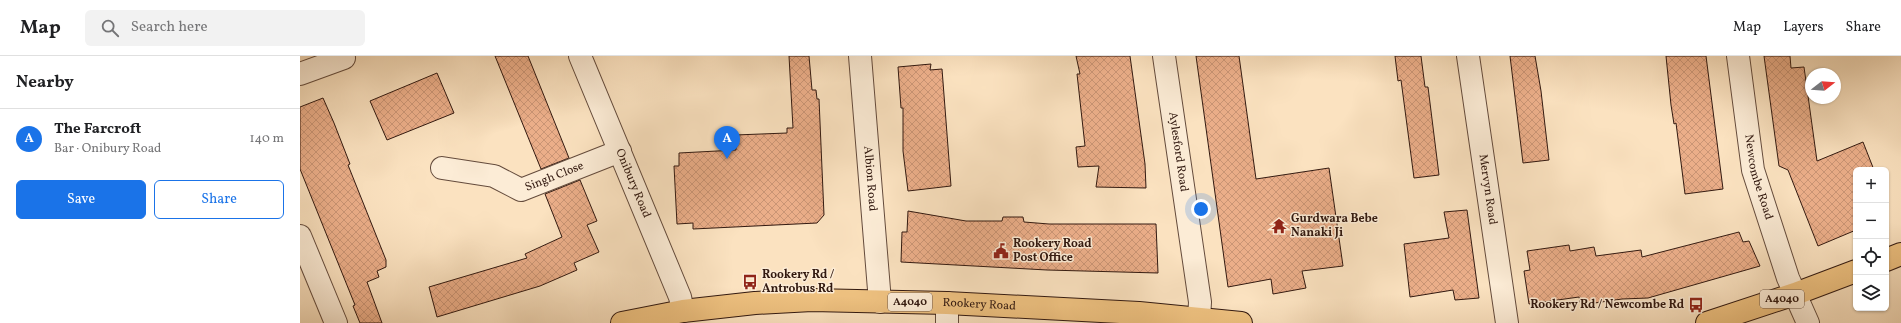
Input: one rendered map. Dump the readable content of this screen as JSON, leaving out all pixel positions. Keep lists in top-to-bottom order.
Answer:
{
  "streets": {
    "main road": ["A4040", "Rookery Road"],
    "street": [
      "Aylesford Road",
      "Singh Close",
      "Newcombe Road",
      "Albion Road",
      "Onibury Road",
      "Mervyn Road"
    ]
  },
  "crossings": [
    ["Aylesford Road", "Rookery Road"],
    ["Singh Close", "Onibury Road"],
    ["Newcombe Road", "A4040"],
    ["Albion Road", "Rookery Road"],
    ["Onibury Road", "Rookery Road"]
  ],
  "places": {
    "temple": ["Gurdwara Bebe Nanaki Ji"],
    "public building": ["Rookery Road Post Office"],
    "bus stop": ["Rookery Rd / Antrobus Rd", "Rookery Rd / Newcombe Rd"]
  },
  "north": "right",
  "page": {
    "header": "Map",
    "search": "Search here",
    "nav": ["Map", "Layers", "Share"],
    "heading": "Nearby",
    "list": [
      {
        "mark": "A",
        "name": "The Farcroft",
        "note": "Bar · Onibury Road",
        "value": "140 m"
      }
    ],
    "pins": "A",
    "map_buttons": ["+", "−"],
    "buttons": ["Save", "Share"]
  }
}
